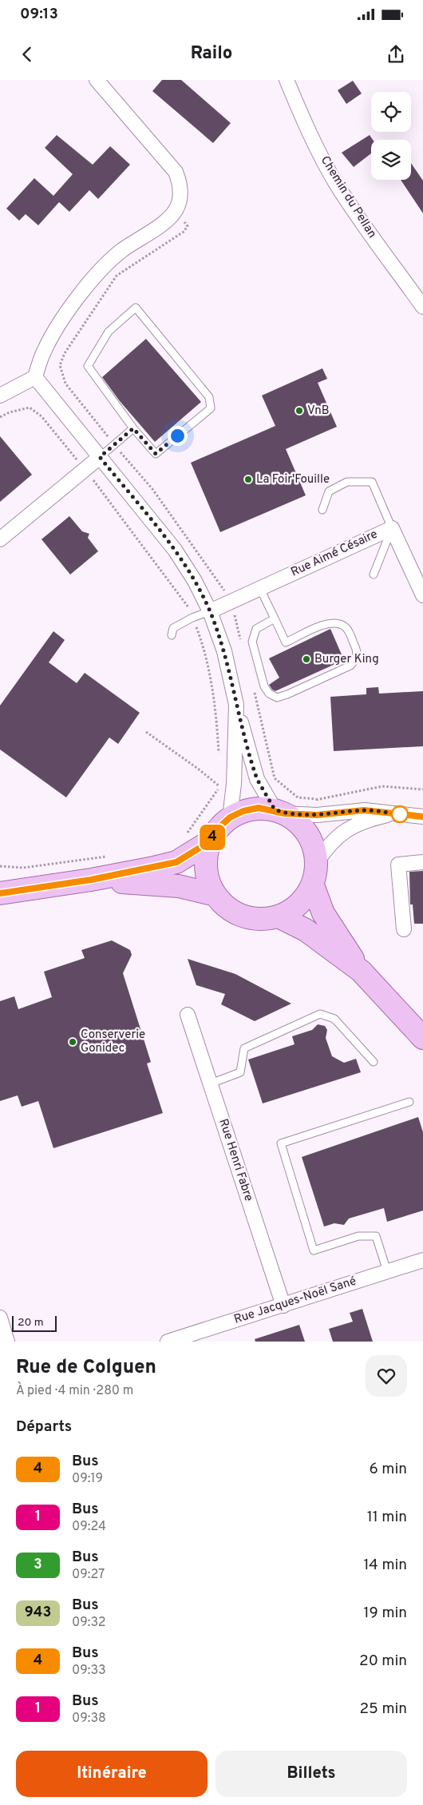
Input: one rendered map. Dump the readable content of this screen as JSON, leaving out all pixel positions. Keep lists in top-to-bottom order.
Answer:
{
  "streets": {
    "street": [
      "Chemin du Pellan",
      "Rue Aimé Césaire",
      "Rue Henri Fabre",
      "Rue Jacques-Noël Sané"
    ]
  },
  "crossings": [
    ["Rue Henri Fabre", "Rue Jacques-Noël Sané"]
  ],
  "places": [
    "VnB",
    "La Foir'Fouille",
    "Burger King",
    "Conserverie Gonidec"
  ],
  "lines": ["bus line 4"],
  "scale_bar": "20 m",
  "page": {
    "status": "09:13",
    "header": "Railo",
    "on_map": "4",
    "scale": "20 m",
    "heading": [
      ["Rue de Colguen", "À pied · 4 min · 280 m"],
      "Départs"
    ],
    "list": [
      {
        "mark": "4",
        "name": "Bus",
        "note": "09:19",
        "value": "6 min"
      },
      {
        "mark": "1",
        "name": "Bus",
        "note": "09:24",
        "value": "11 min"
      },
      {
        "mark": "3",
        "name": "Bus",
        "note": "09:27",
        "value": "14 min"
      },
      {
        "mark": "943",
        "name": "Bus",
        "note": "09:32",
        "value": "19 min"
      },
      {
        "mark": "4",
        "name": "Bus",
        "note": "09:33",
        "value": "20 min"
      },
      {
        "mark": "1",
        "name": "Bus",
        "note": "09:38",
        "value": "25 min"
      }
    ],
    "buttons": ["Itinéraire", "Billets"]
  }
}
